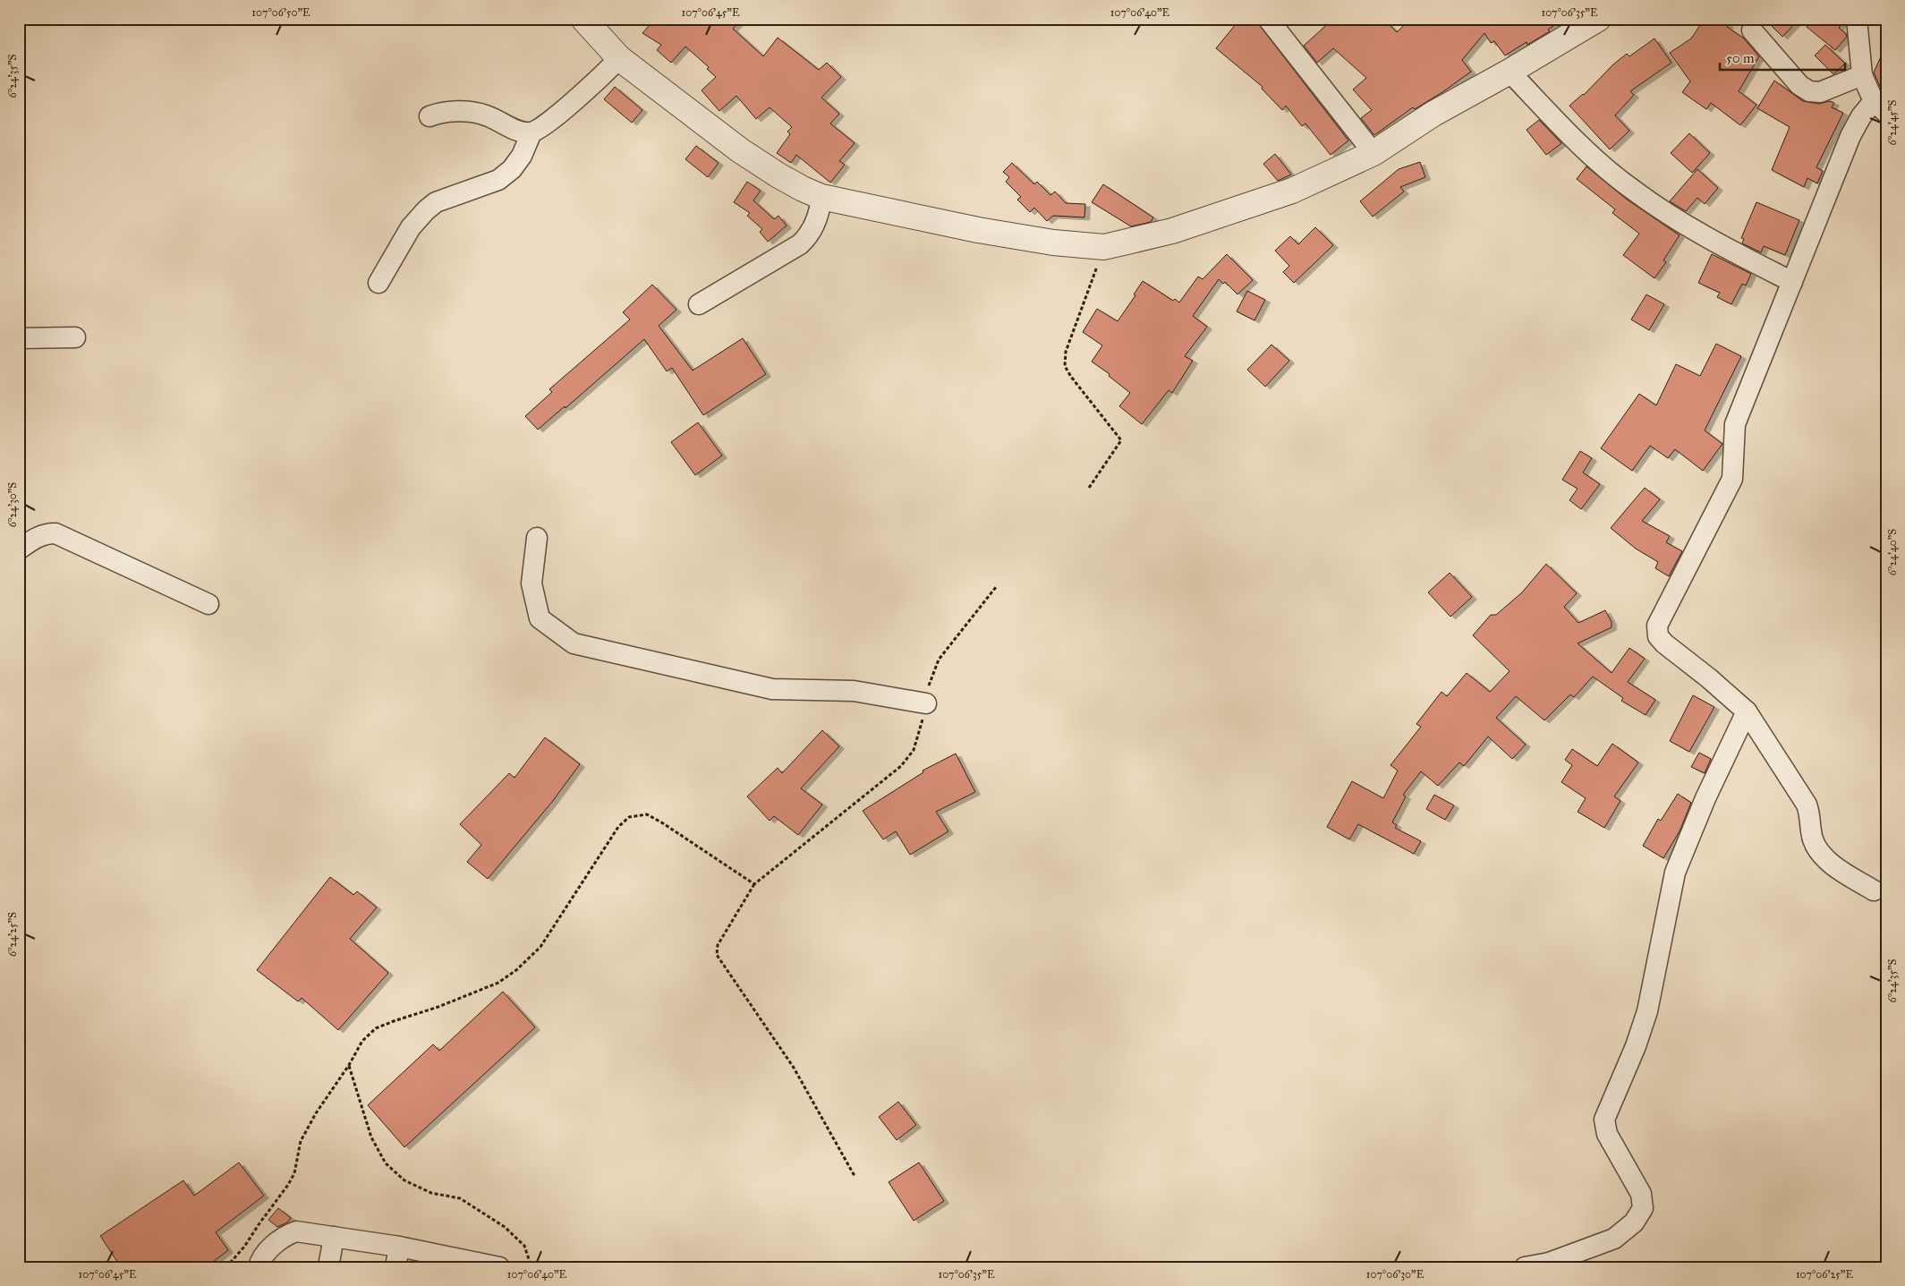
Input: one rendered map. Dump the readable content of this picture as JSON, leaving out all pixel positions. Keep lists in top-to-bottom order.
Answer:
{
  "scale_bar": "50 m",
  "coordinates": [
    "107°06'50\"E",
    "107°06'45\"E",
    "107°06'40\"E",
    "107°06'35\"E",
    "6°24'35\"S",
    "6°24'45\"S",
    "6°24'30\"S",
    "6°24'40\"S",
    "6°24'25\"S",
    "107°06'30\"E",
    "107°06'25\"E"
  ]
}
